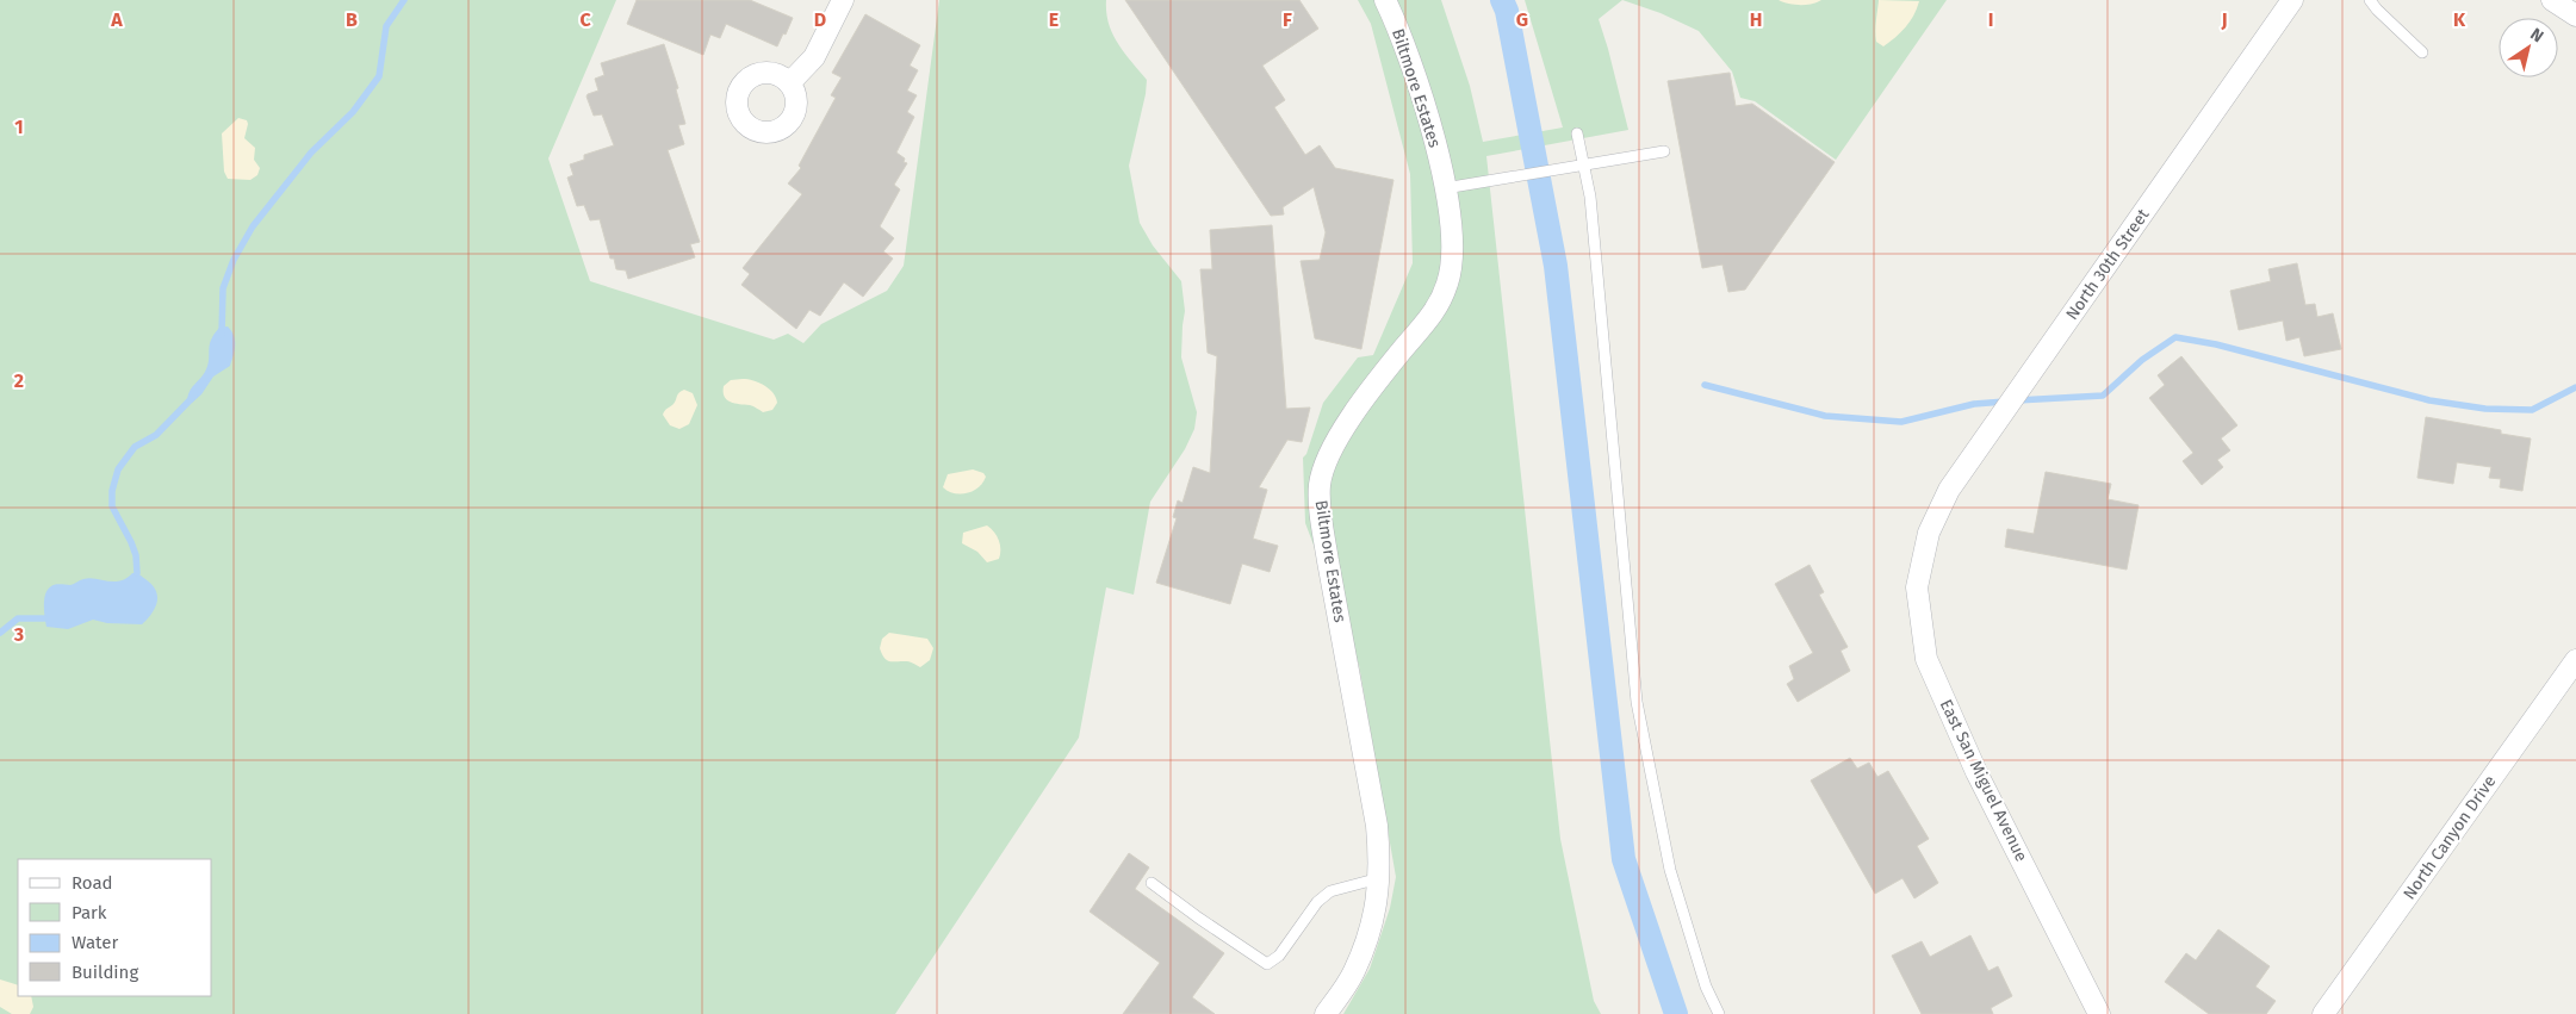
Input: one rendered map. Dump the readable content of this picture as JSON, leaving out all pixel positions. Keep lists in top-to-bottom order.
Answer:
{
  "streets": {
    "street": [
      "Biltmore Estates",
      "North 30th Street",
      "East San Miguel Avenue",
      "North Canyon Drive"
    ]
  },
  "crossings": [
    ["North 30th Street", "East San Miguel Avenue"]
  ],
  "legend": [
    "Road",
    "Park",
    "Water",
    "Building"
  ],
  "north": "top right",
  "grid": {
    "columns": [
      "A",
      "B",
      "C",
      "D",
      "E",
      "F",
      "G",
      "H",
      "I",
      "J",
      "K"
    ],
    "rows": ["1", "2", "3"]
  }
}
